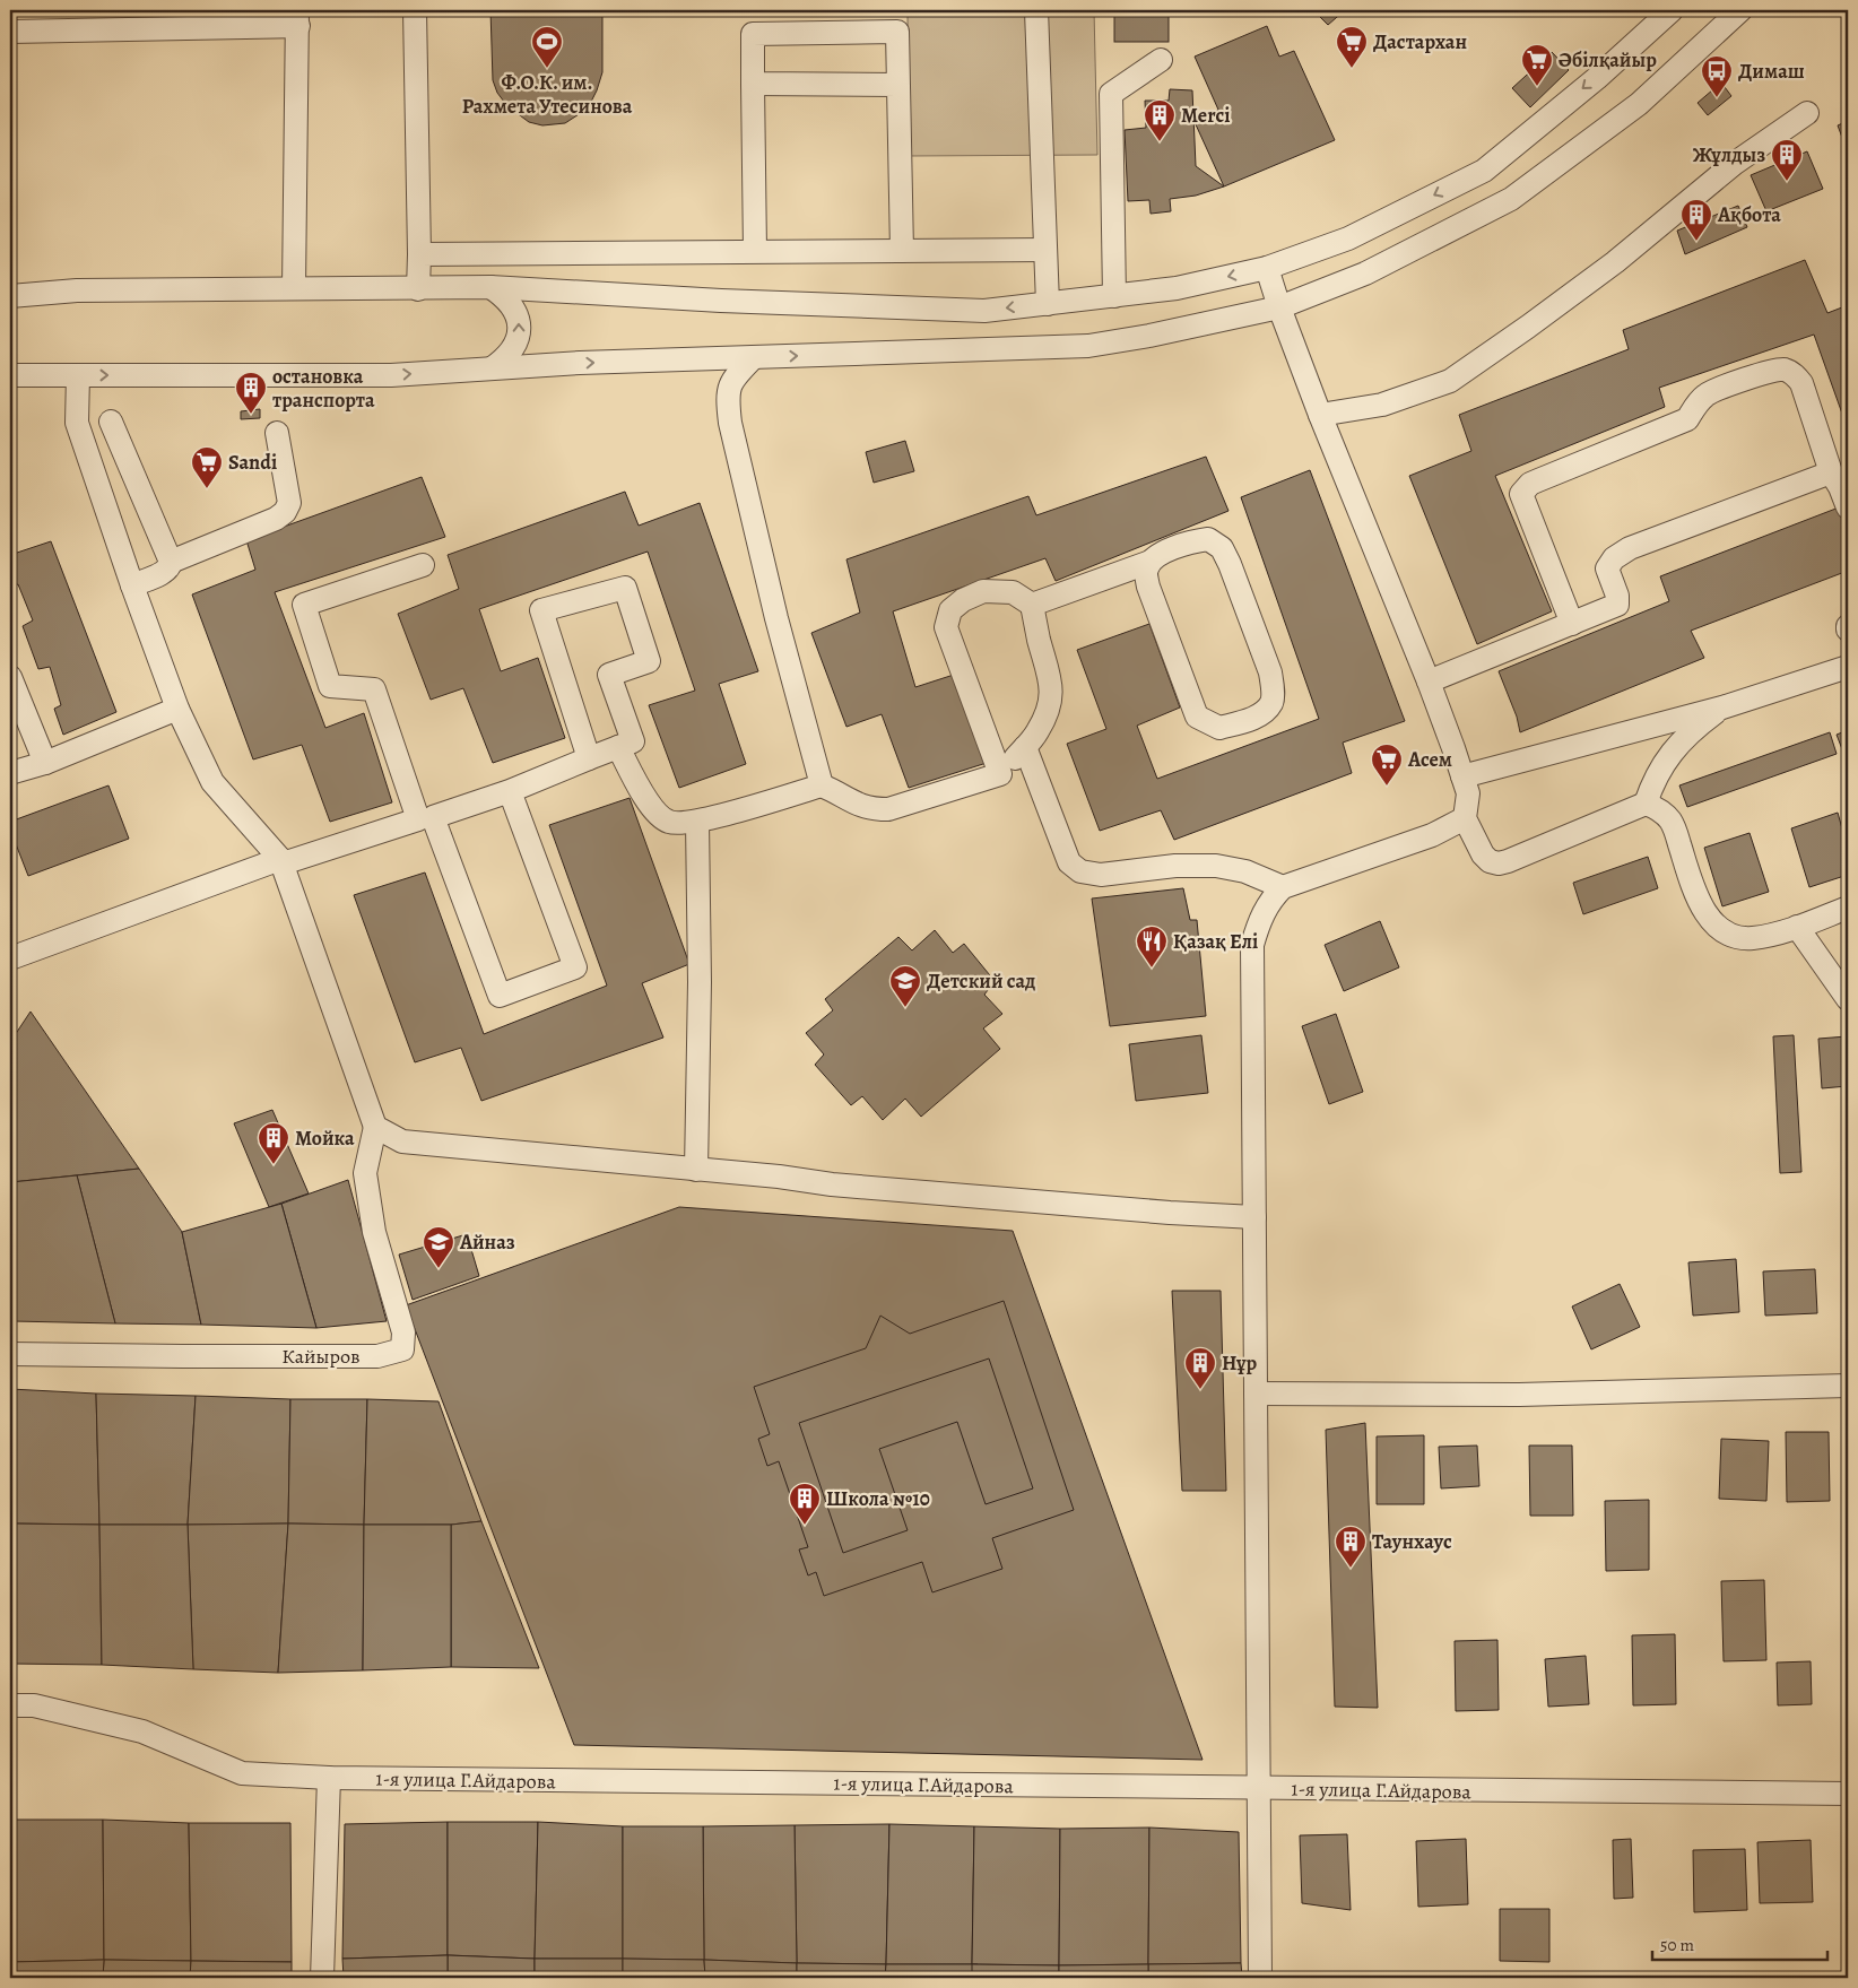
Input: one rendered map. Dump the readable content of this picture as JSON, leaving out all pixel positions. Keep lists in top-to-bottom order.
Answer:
{
  "streets": {
    "street": ["Кайыров", "1-я улица Г.Айдарова"]
  },
  "places": {
    "sports": ["Ф.О.К. им. Рахмета Утесинова"],
    "supermarket": [
      "Дастархан",
      "Әбілқайыр",
      "Sandi",
      "Асем"
    ],
    "bus stop": ["Димаш"],
    "building": [
      "Merci",
      "Жұлдыз",
      "Ақбота",
      "остановка транспорта",
      "Мойка",
      "Нұр",
      "Школа №10",
      "Таунхаус"
    ],
    "restaurant": ["Қазақ Елі"],
    "school or university": ["Детский сад", "Айназ"]
  },
  "scale_bar": "50 m"
}
